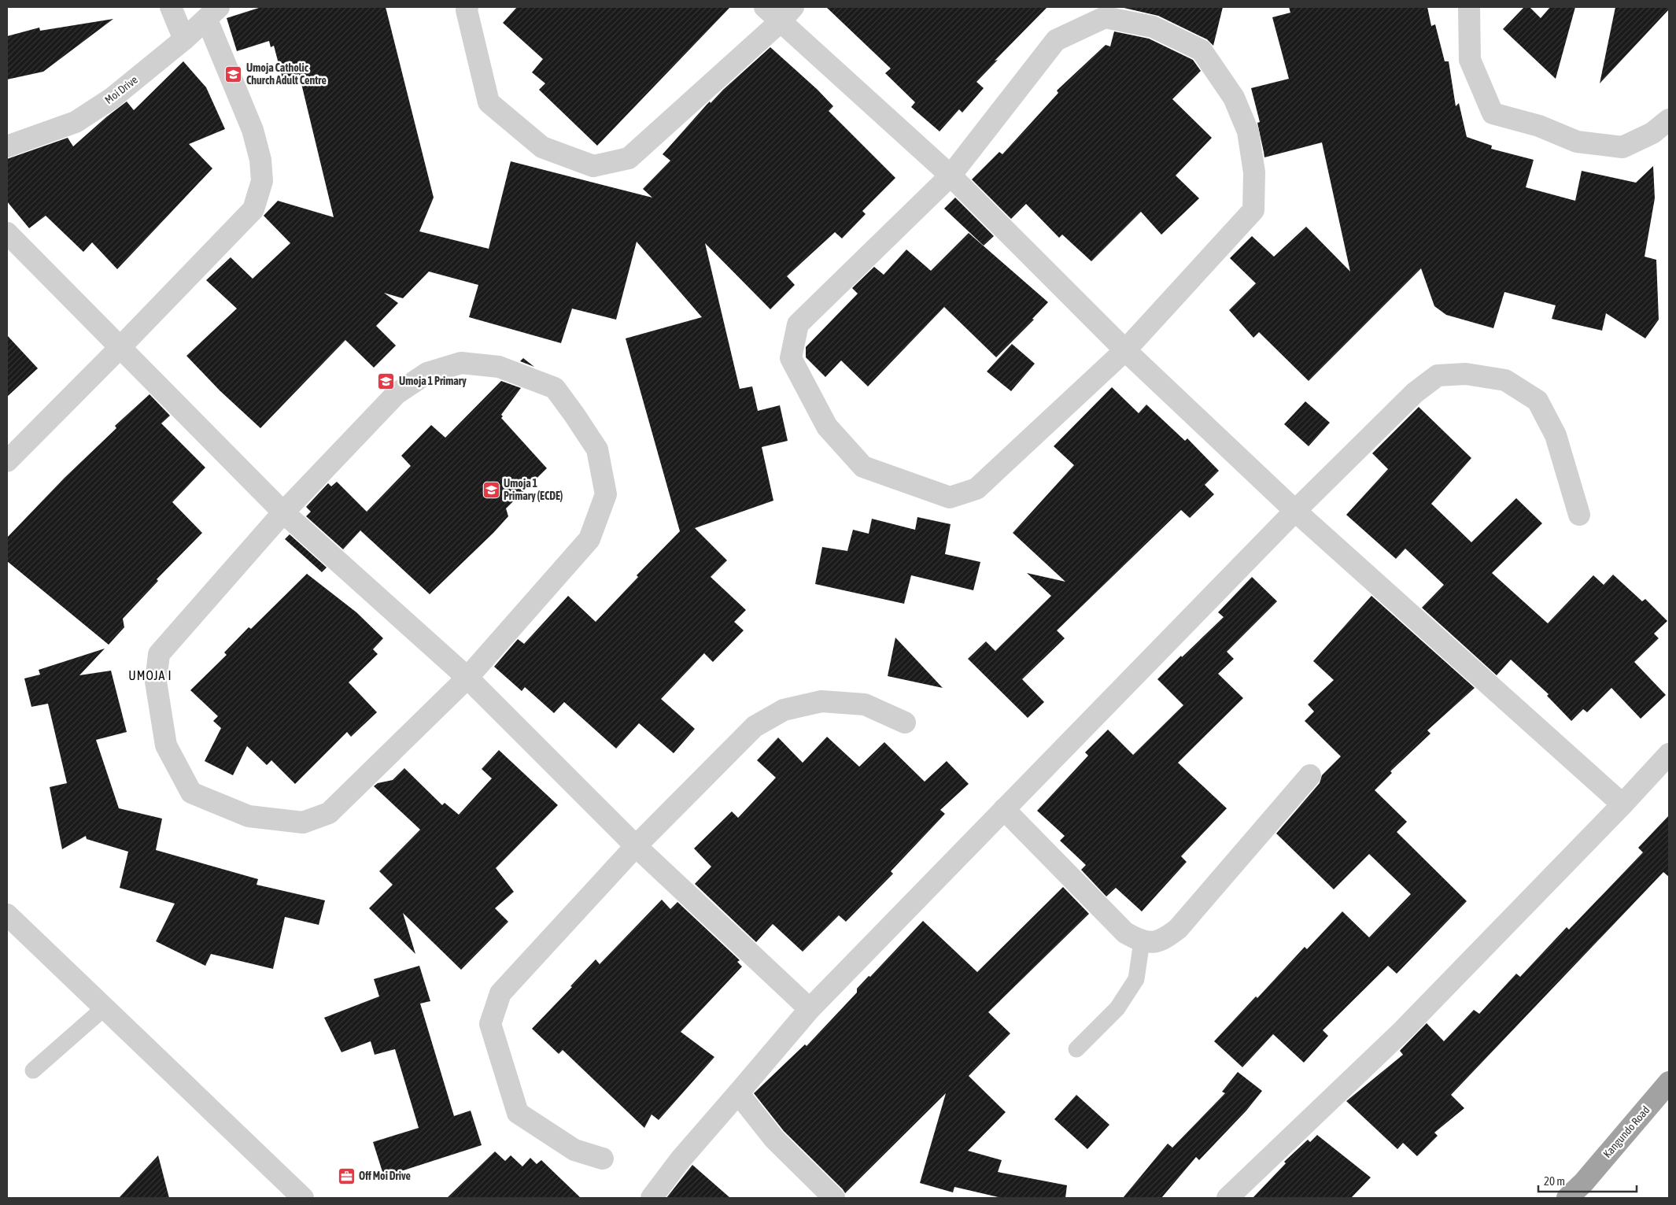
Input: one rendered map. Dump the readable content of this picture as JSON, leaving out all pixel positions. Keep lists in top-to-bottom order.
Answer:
{
  "streets": {
    "highway": ["Kangundo Road"],
    "street": ["Moi Drive"]
  },
  "districts": ["UMOJA I"],
  "places": {
    "school or university": ["Umoja Catholic Church Adult Centre", "Umoja 1 Primary", "Umoja 1 Primary (ECDE)"],
    "office": ["Off Moi Drive"]
  },
  "scale_bar": "20 m"
}
